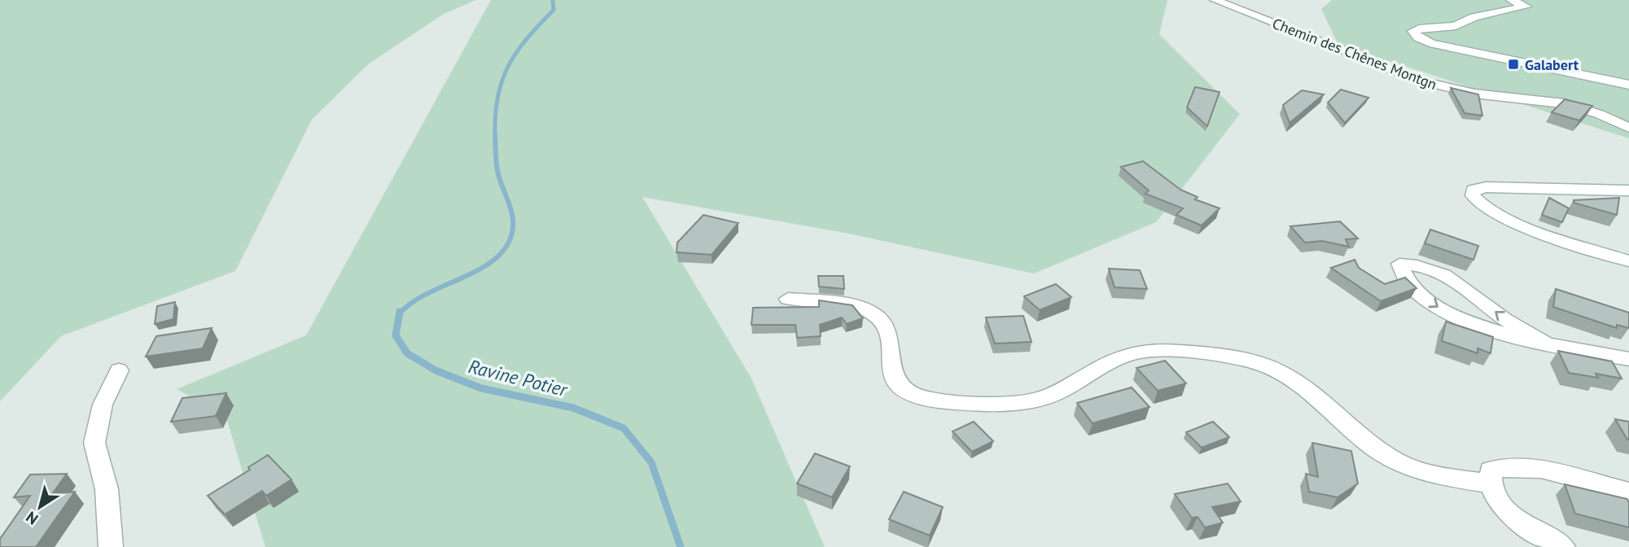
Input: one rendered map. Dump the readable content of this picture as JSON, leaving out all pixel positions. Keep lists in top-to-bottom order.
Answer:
{
  "streets": {
    "street": ["Chemin des Chênes Montgn"]
  },
  "water": ["Ravine Potier"],
  "places": {
    "transit": ["Galabert"]
  },
  "north": "bottom left"
}
